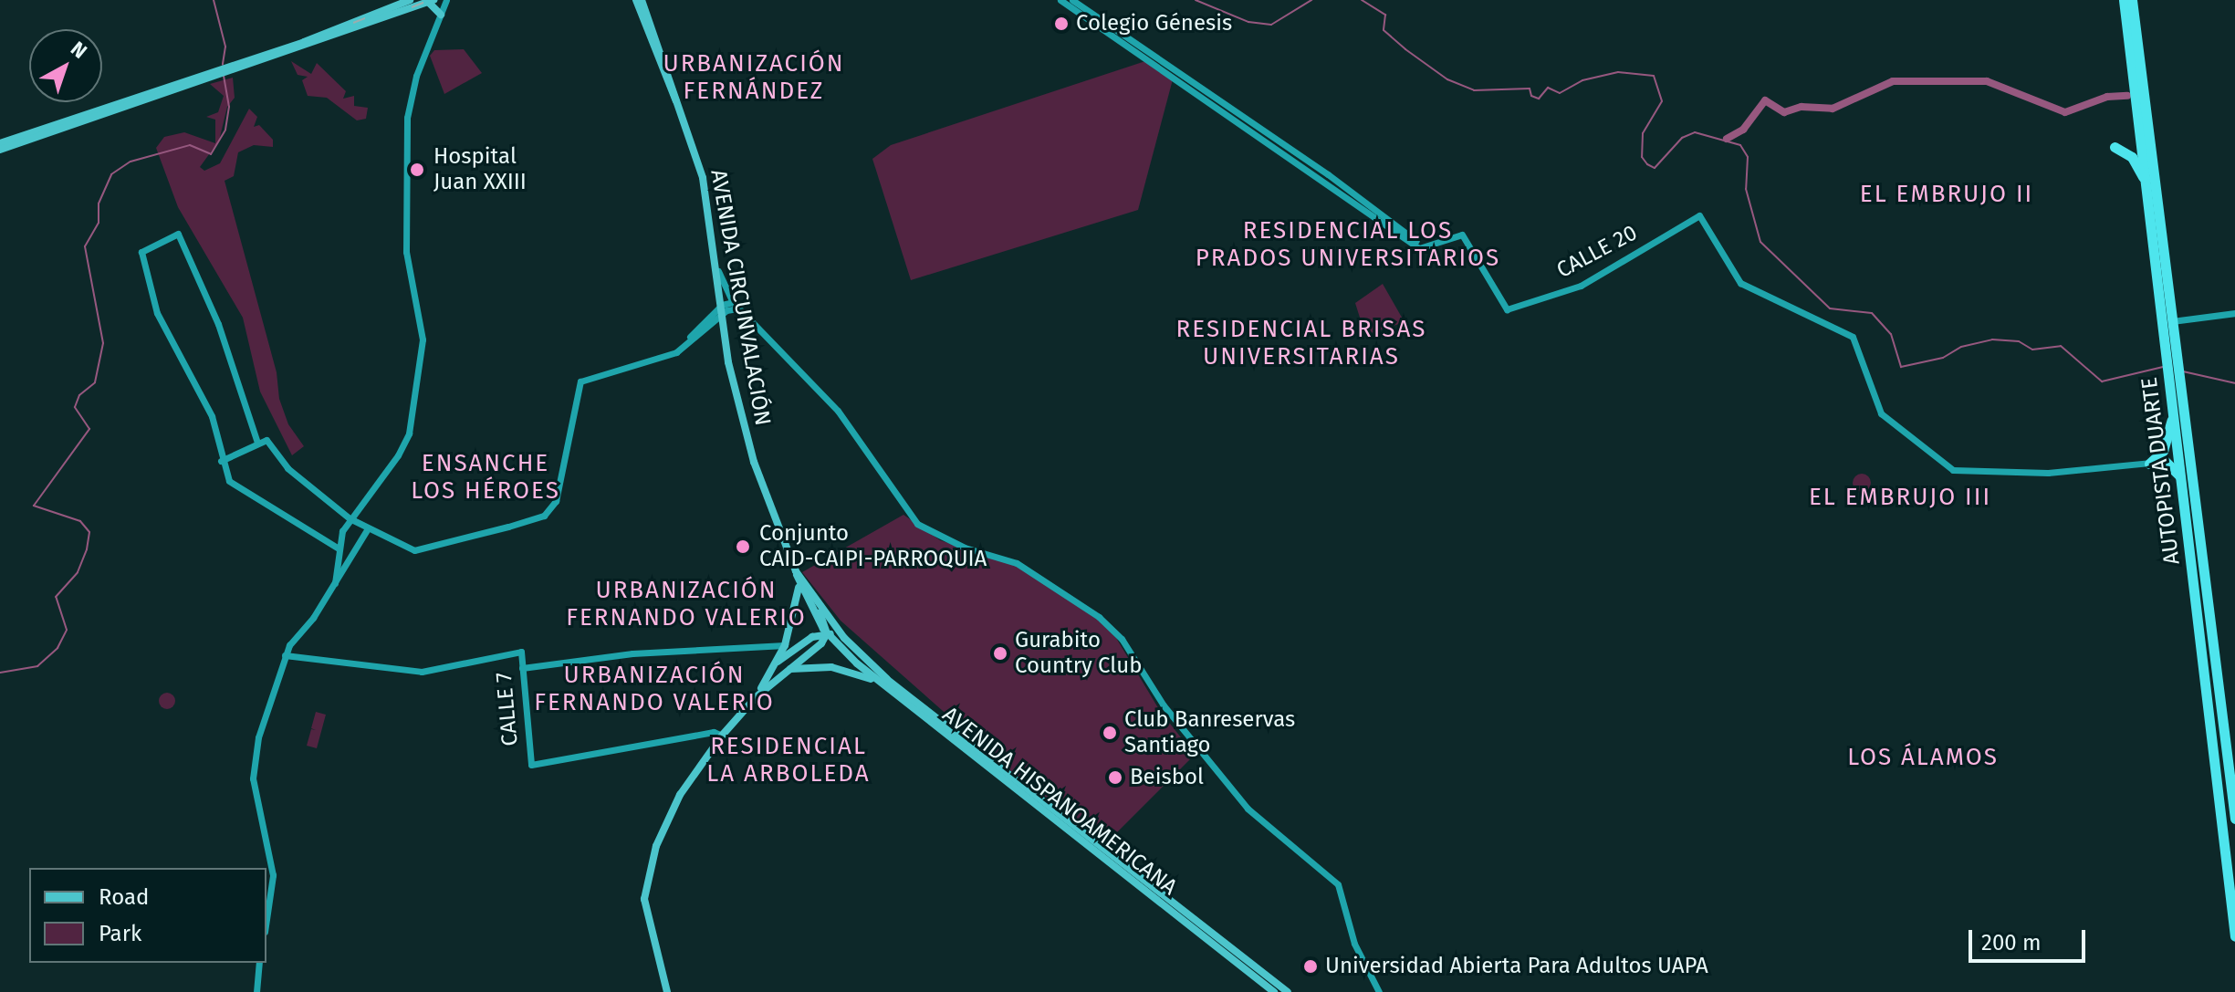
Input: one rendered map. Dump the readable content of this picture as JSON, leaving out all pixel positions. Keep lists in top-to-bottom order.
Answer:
{
  "streets": {
    "highway": ["AUTOPISTA DUARTE"],
    "main road": ["AVENIDA CIRCUNVALACIÓN", "AVENIDA HISPANOAMERICANA"],
    "street": ["CALLE 20", "CALLE 7"]
  },
  "crossings": [
    ["AVENIDA CIRCUNVALACIÓN", "AVENIDA HISPANOAMERICANA"]
  ],
  "districts": [
    "URBANIZACIÓN FERNÁNDEZ",
    "EL EMBRUJO II",
    "RESIDENCIAL LOS PRADOS UNIVERSITARIOS",
    "RESIDENCIAL BRISAS UNIVERSITARIAS",
    "ENSANCHE LOS HÉROES",
    "EL EMBRUJO III",
    "URBANIZACIÓN FERNANDO VALERIO",
    "URBANIZACIÓN FERNANDO VALERIO",
    "RESIDENCIAL LA ARBOLEDA",
    "LOS ÁLAMOS"
  ],
  "places": [
    "Colegio Génesis",
    "Hospital Juan XXIII",
    "Conjunto CAID-CAIPI-PARROQUIA",
    "Gurabito Country Club",
    "Club Banreservas Santiago",
    "Beisbol",
    "Universidad Abierta Para Adultos UAPA"
  ],
  "legend": ["Road", "Park"],
  "scale_bar": "200 m",
  "north": "top right"
}
